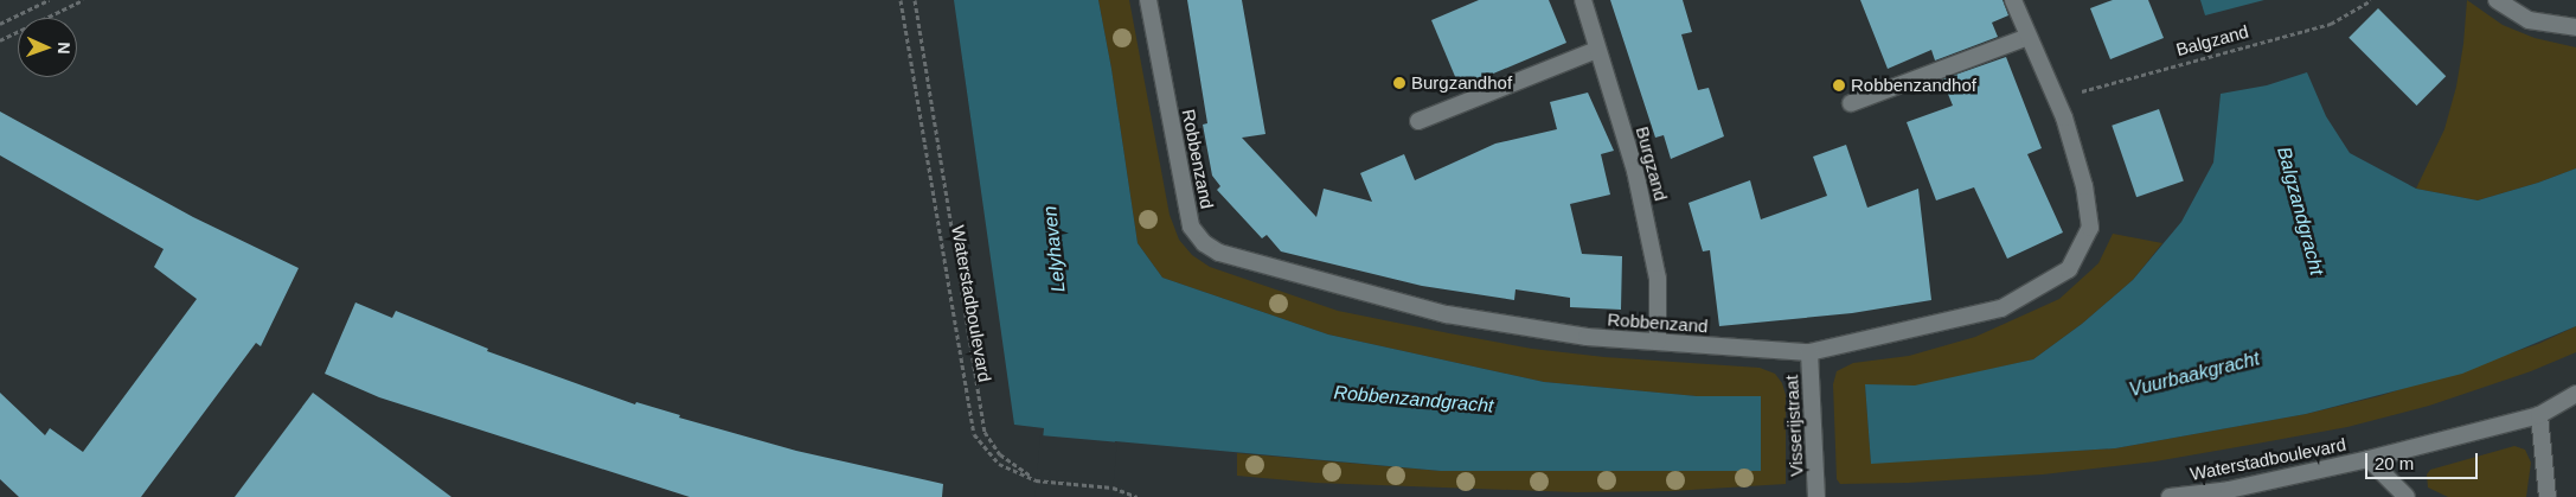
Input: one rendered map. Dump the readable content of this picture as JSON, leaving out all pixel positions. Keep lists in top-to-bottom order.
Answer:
{
  "streets": {
    "street": [
      "Robbenzand",
      "Burgzand",
      "Waterstadboulevard",
      "Visserijstraat"
    ],
    "path": ["Balgzand"]
  },
  "crossings": [
    ["Balgzand", "Robbenzand"],
    ["Robbenzand", "Burgzand"],
    ["Robbenzand", "Visserijstraat"]
  ],
  "water": [
    "Balgzandgracht",
    "Lelyhaven",
    "Vuurbaakgracht",
    "Robbenzandgracht"
  ],
  "places": ["Burgzandhof", "Robbenzandhof"],
  "scale_bar": "20 m",
  "north": "right"
}
